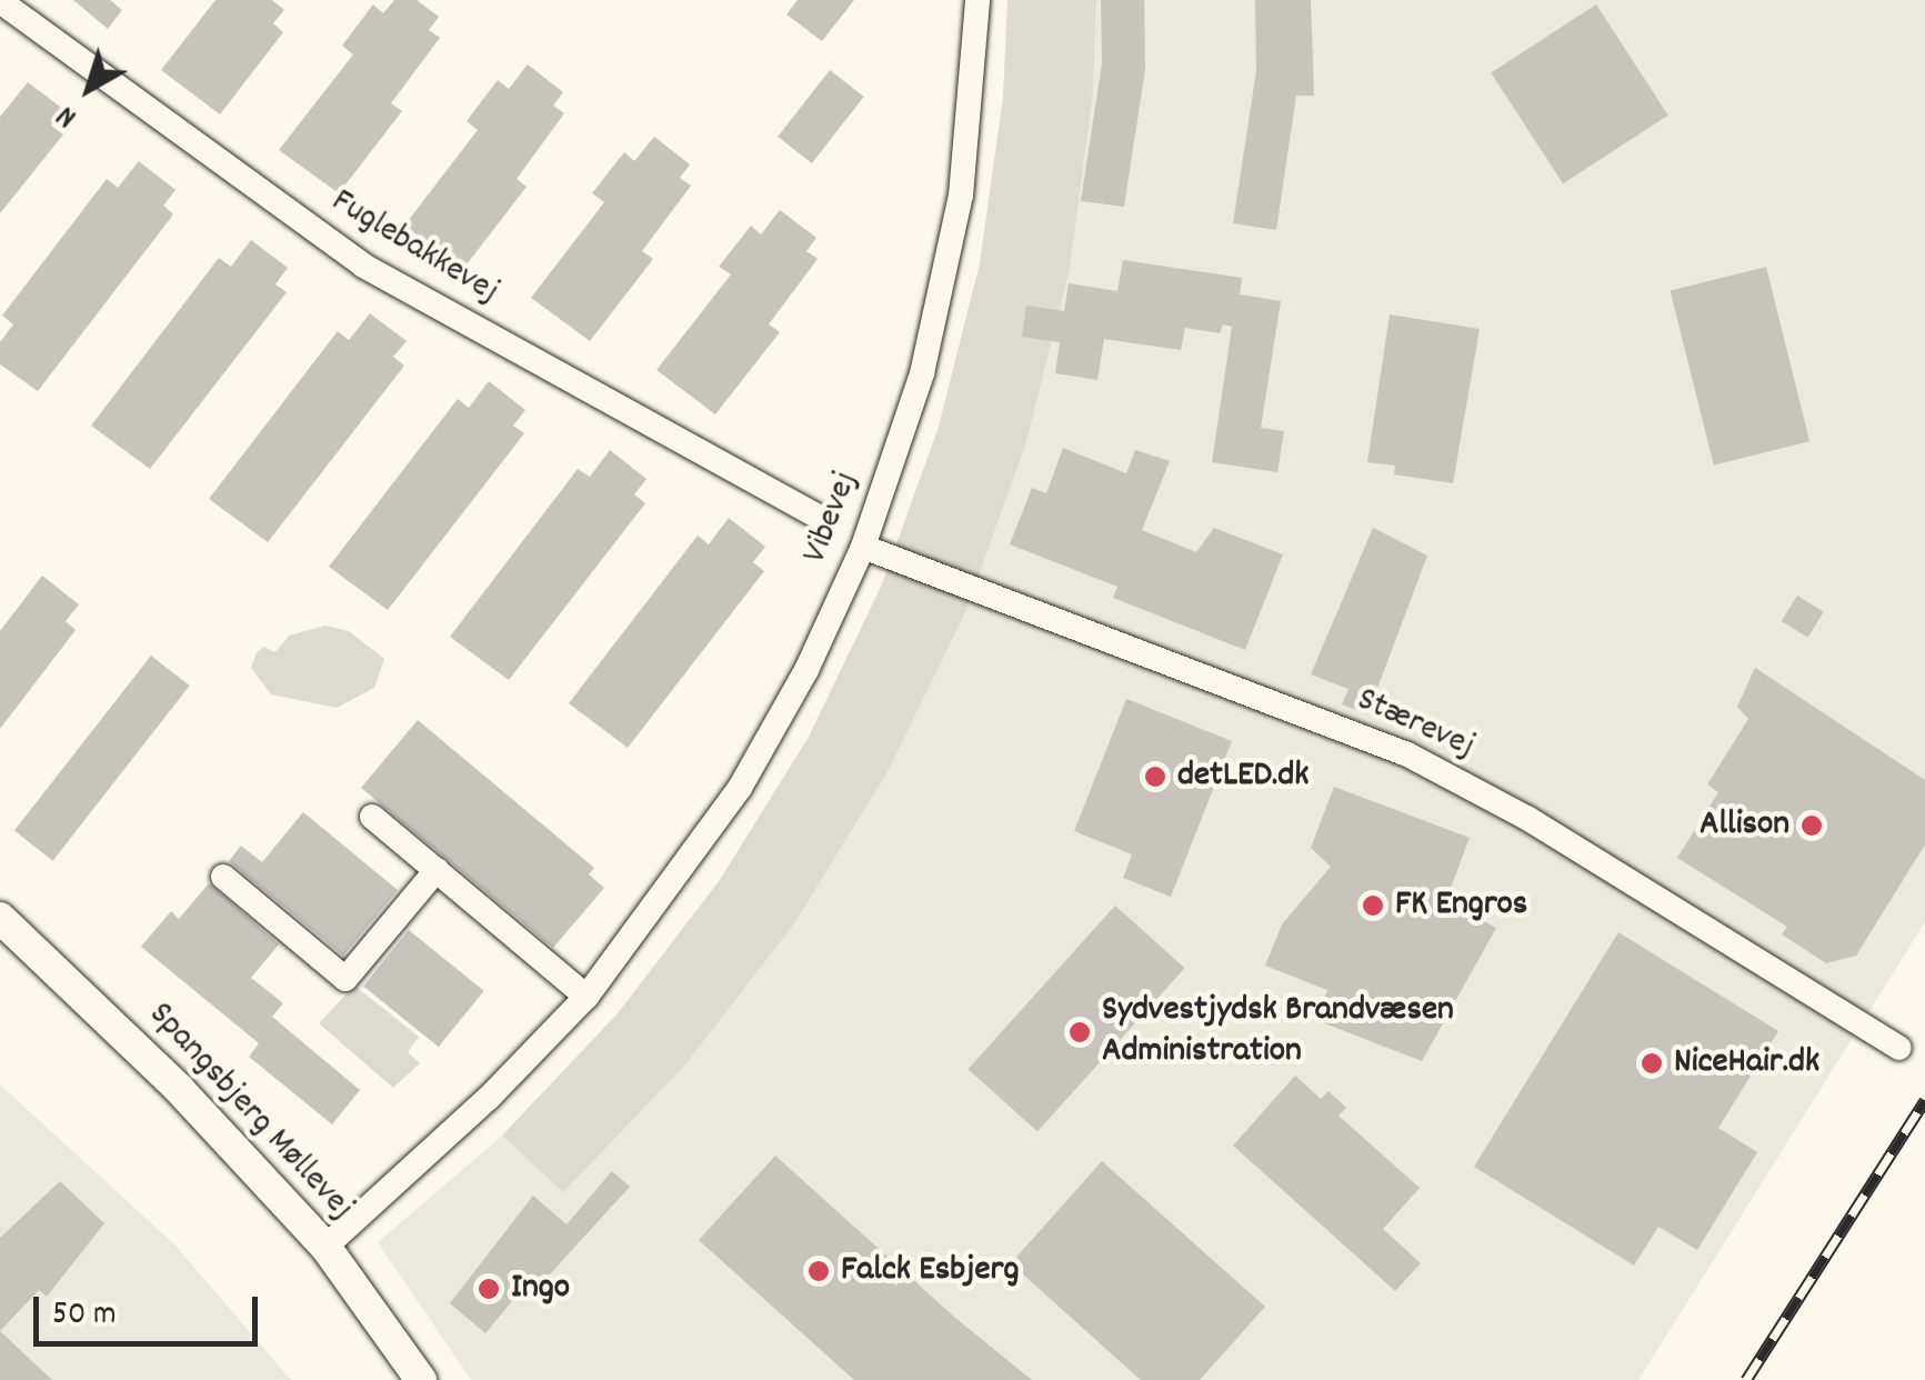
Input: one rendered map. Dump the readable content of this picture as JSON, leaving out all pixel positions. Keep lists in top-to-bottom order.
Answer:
{
  "streets": {
    "street": [
      "Fuglebakkevej",
      "Vibevej",
      "Stærevej",
      "Spangsbjerg Møllevej"
    ]
  },
  "crossings": [
    ["Vibevej", "Stærevej"],
    ["Vibevej", "Spangsbjerg Møllevej"]
  ],
  "places": [
    "detLED.dk",
    "Allison",
    "FK Engros",
    "Sydvestjydsk Brandvæsen Administration",
    "NiceHair.dk",
    "Falck Esbjerg",
    "Ingo"
  ],
  "scale_bar": "50 m",
  "north": "bottom left"
}
